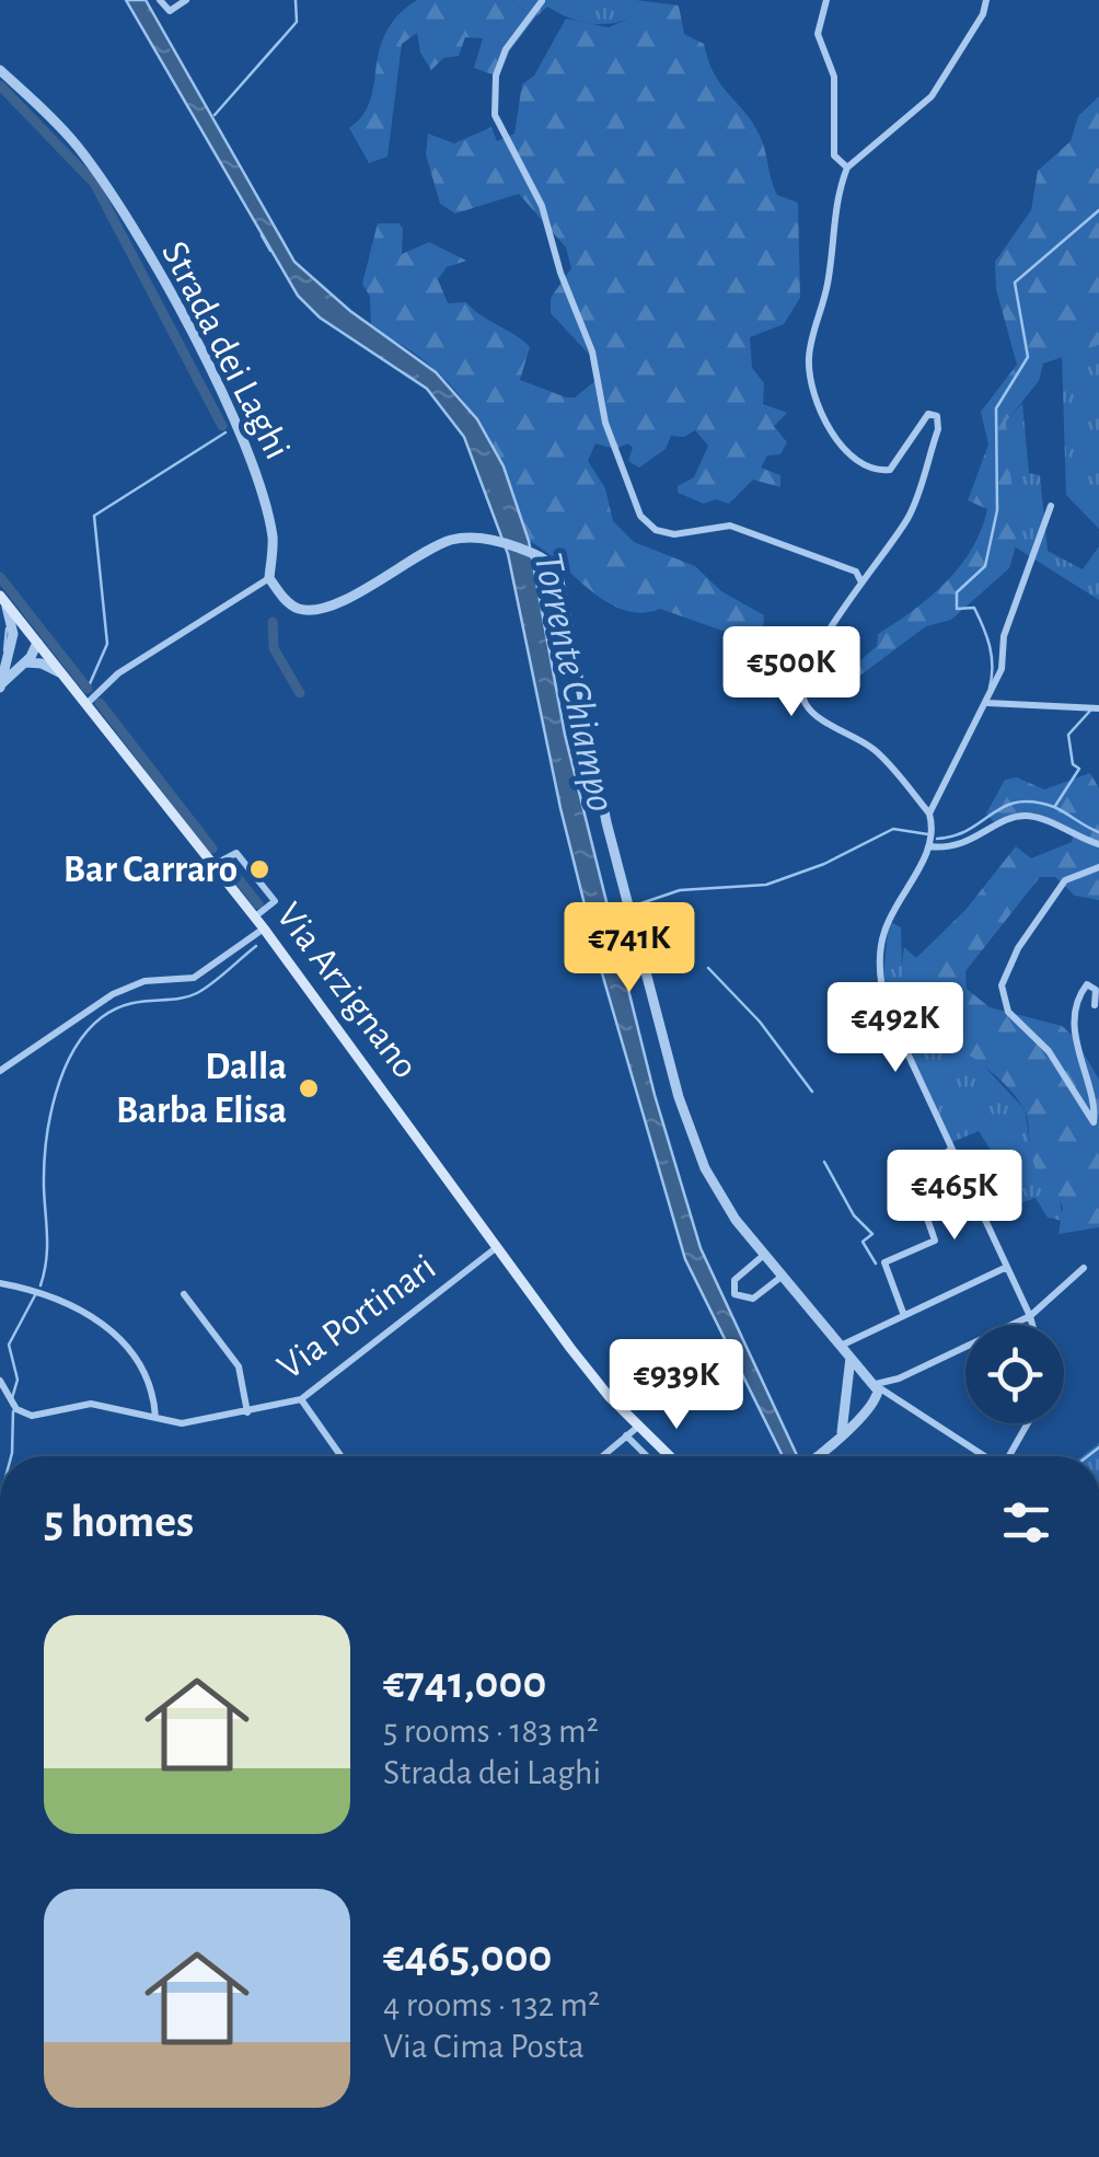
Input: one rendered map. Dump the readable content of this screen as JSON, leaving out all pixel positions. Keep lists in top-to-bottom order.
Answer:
{
  "streets": {
    "main road": ["Via Arzignano"],
    "street": ["Strada dei Laghi", "Via Portinari"]
  },
  "crossings": [
    ["Via Arzignano", "Via Portinari"]
  ],
  "water": ["Torrente Chiampo"],
  "places": ["Bar Carraro", "Dalla Barba Elisa"],
  "page": {
    "price": [
      "€500K",
      "€741K",
      "€492K",
      "€465K",
      "€939K"
    ],
    "heading": "5 homes",
    "list": [
      {
        "name": "€741,000",
        "note": "5 rooms · 183 m² · Strada dei Laghi"
      },
      {
        "name": "€465,000",
        "note": "4 rooms · 132 m² · Via Cima Posta"
      }
    ]
  }
}
